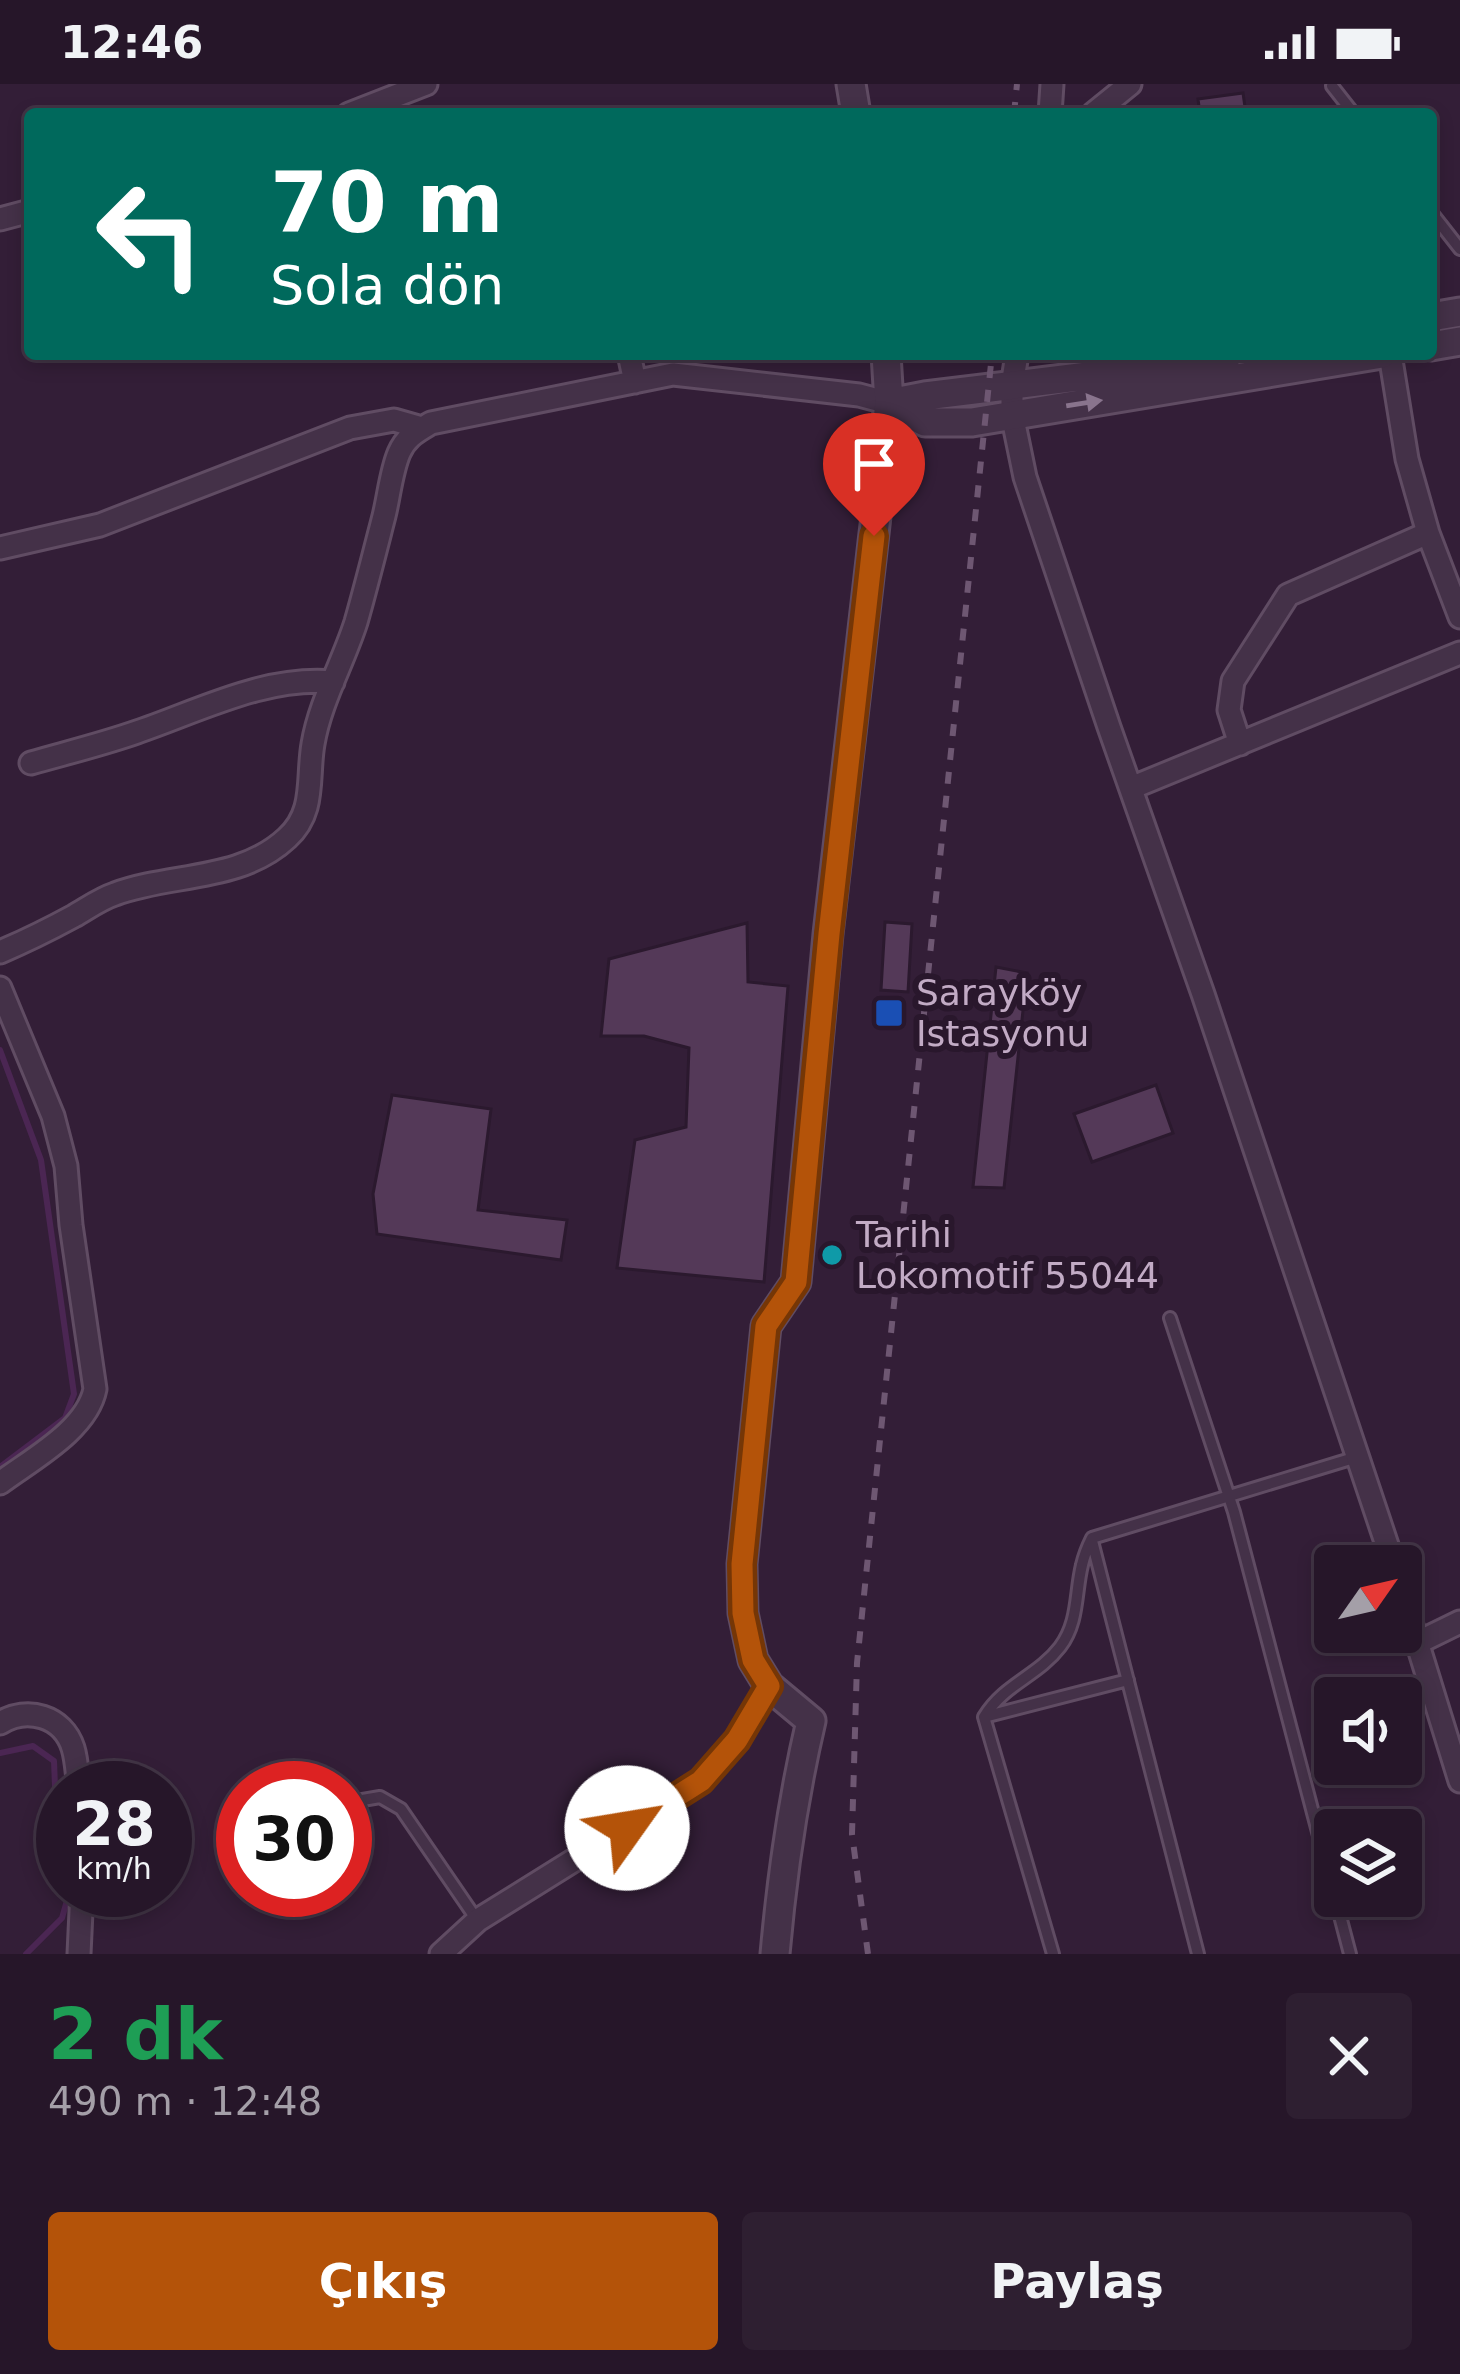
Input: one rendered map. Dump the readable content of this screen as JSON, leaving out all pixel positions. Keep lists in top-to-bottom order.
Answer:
{
  "places": {
    "transit": ["Sarayköy Istasyonu"],
    "other": ["Tarihi Lokomotif 55044"]
  },
  "north": "top right",
  "page": {
    "status": "12:46",
    "turn": ["70 m", "Sola dön"],
    "speed": "28 km/h",
    "limit": "30",
    "heading": ["2 dk", "490 m · 12:48"],
    "buttons": ["Çıkış", "Paylaş"]
  }
}
